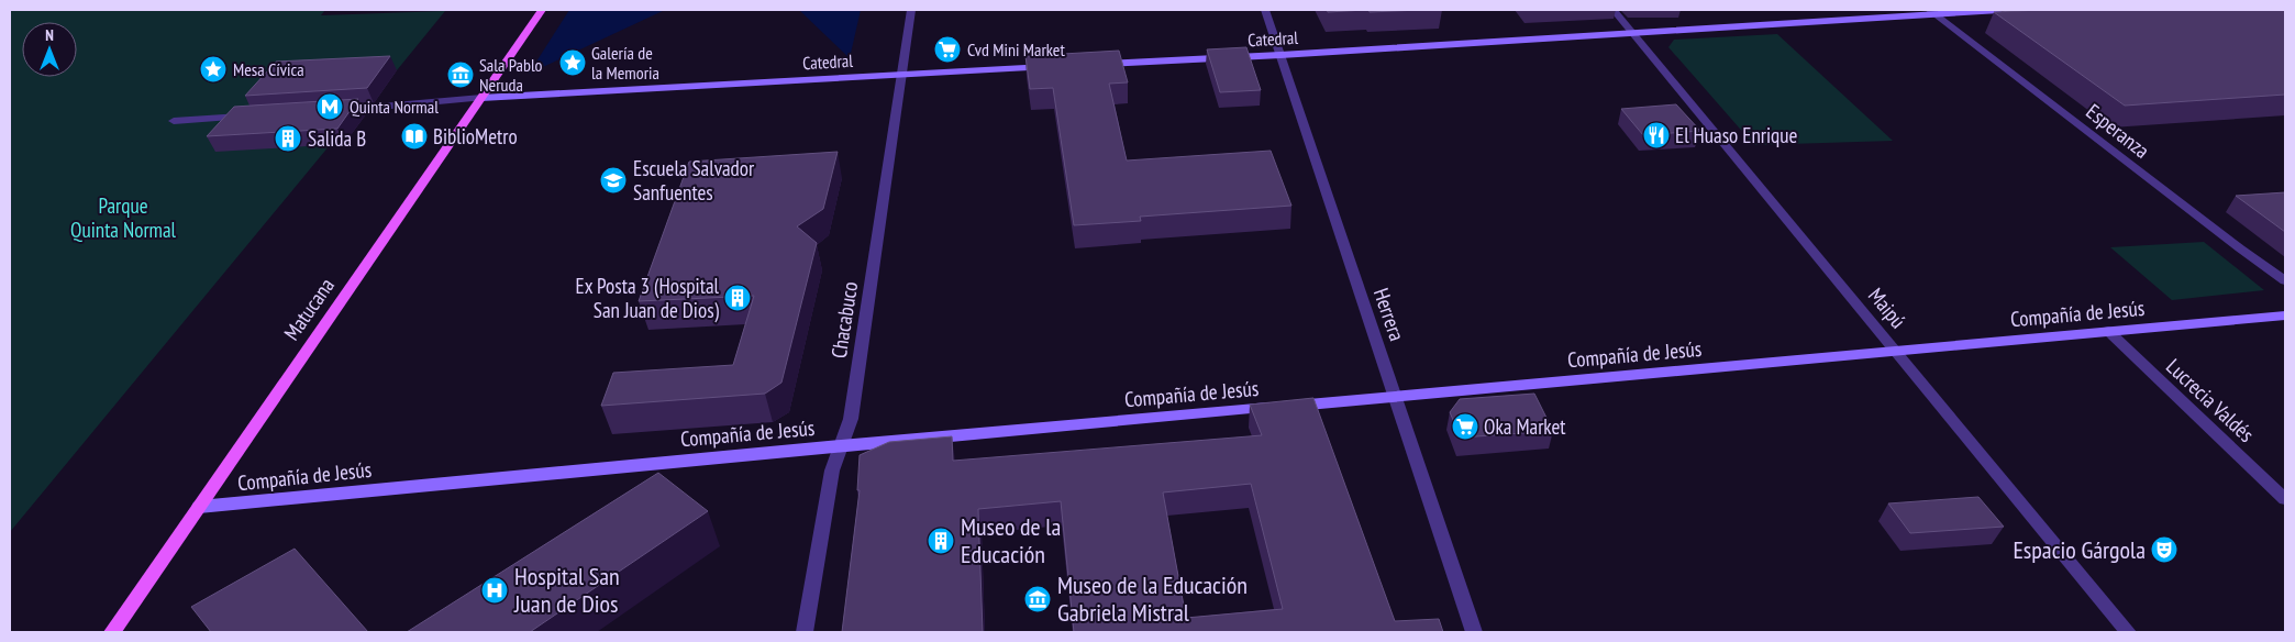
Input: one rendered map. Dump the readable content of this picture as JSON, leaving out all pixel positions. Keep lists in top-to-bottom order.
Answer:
{
  "streets": {
    "main road": ["Catedral", "Matucana", "Compañía de Jesús"],
    "street": [
      "Esperanza",
      "Maipú",
      "Herrera",
      "Chacabuco",
      "Lucrecia Valdés"
    ]
  },
  "crossings": [
    ["Catedral", "Esperanza"],
    ["Catedral", "Maipú"],
    ["Catedral", "Matucana"],
    ["Catedral", "Herrera"],
    ["Catedral", "Chacabuco"],
    ["Maipú", "Compañía de Jesús"],
    ["Matucana", "Compañía de Jesús"],
    ["Compañía de Jesús", "Herrera"],
    ["Compañía de Jesús", "Chacabuco"],
    ["Compañía de Jesús", "Lucrecia Valdés"]
  ],
  "parks": ["Parque Quinta Normal"],
  "places": {
    "supermarket": ["Cvd Mini Market", "Oka Market"],
    "place": ["Galería de la Memoria", "Mesa Cívica"],
    "museum": ["Sala Pablo Neruda", "Museo de la Educación Gabriela Mistral"],
    "metro station": ["Quinta Normal"],
    "restaurant": ["El Huaso Enrique"],
    "library": ["BiblioMetro"],
    "building": ["Salida B", "Ex Posta 3 (Hospital San Juan de Dios)", "Museo de la Educación"],
    "school or university": ["Escuela Salvador Sanfuentes"],
    "theatre": ["Espacio Gárgola"],
    "hospital": ["Hospital San Juan de Dios"]
  },
  "north": "top"
}
